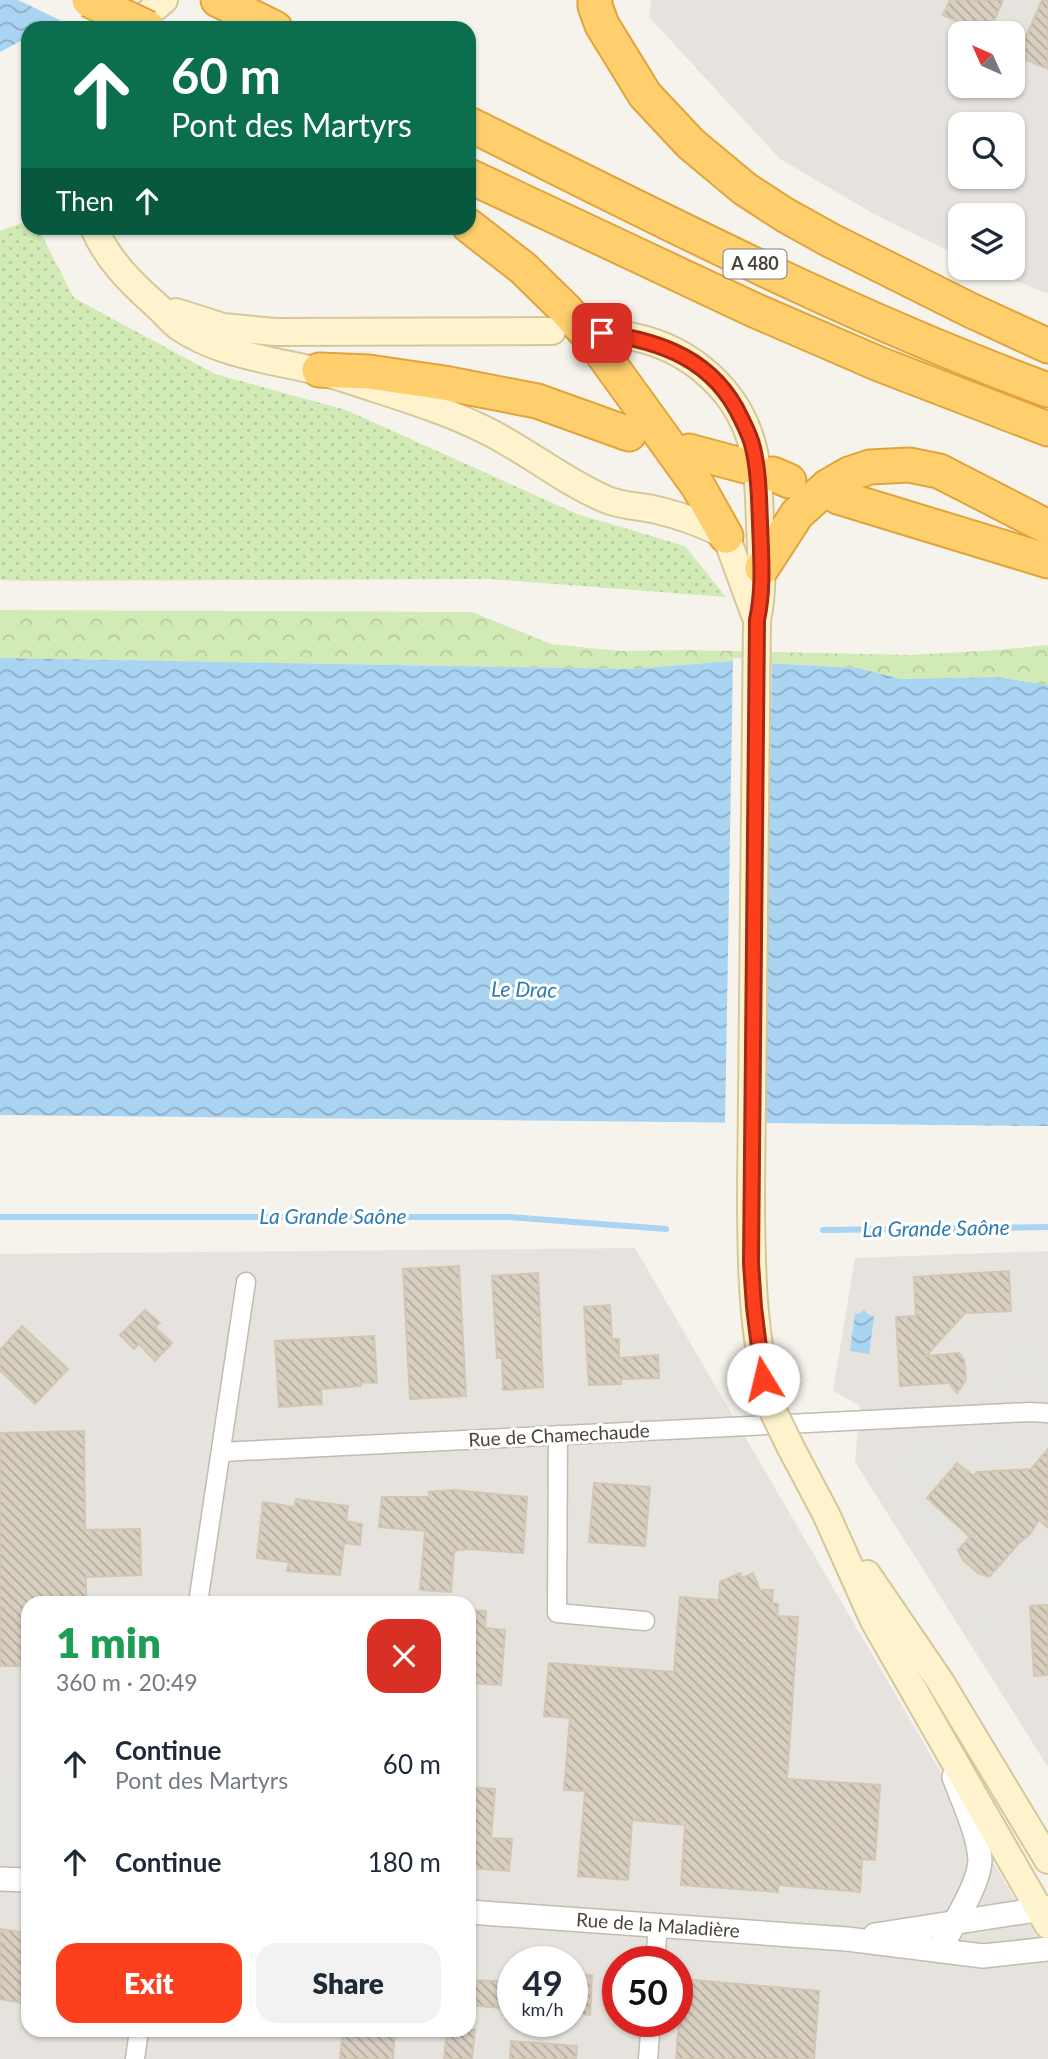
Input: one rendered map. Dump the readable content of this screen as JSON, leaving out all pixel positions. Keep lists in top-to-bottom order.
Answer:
{
  "streets": {
    "highway": ["A 480"],
    "street": ["Rue de Chamechaude", "Rue de la Maladière"]
  },
  "water": ["Le Drac", "La Grande Saône"],
  "north": "top left",
  "page": {
    "turn": ["60 m", "Pont des Martyrs"],
    "then": "Then",
    "heading": ["1 min", "360 m · 20:49"],
    "list": [
      {
        "name": "Continue",
        "note": "Pont des Martyrs",
        "value": "60 m"
      },
      {
        "name": "Continue",
        "value": "180 m"
      }
    ],
    "buttons": ["Exit", "Share"],
    "speed": "49 km/h",
    "limit": "50"
  }
}
